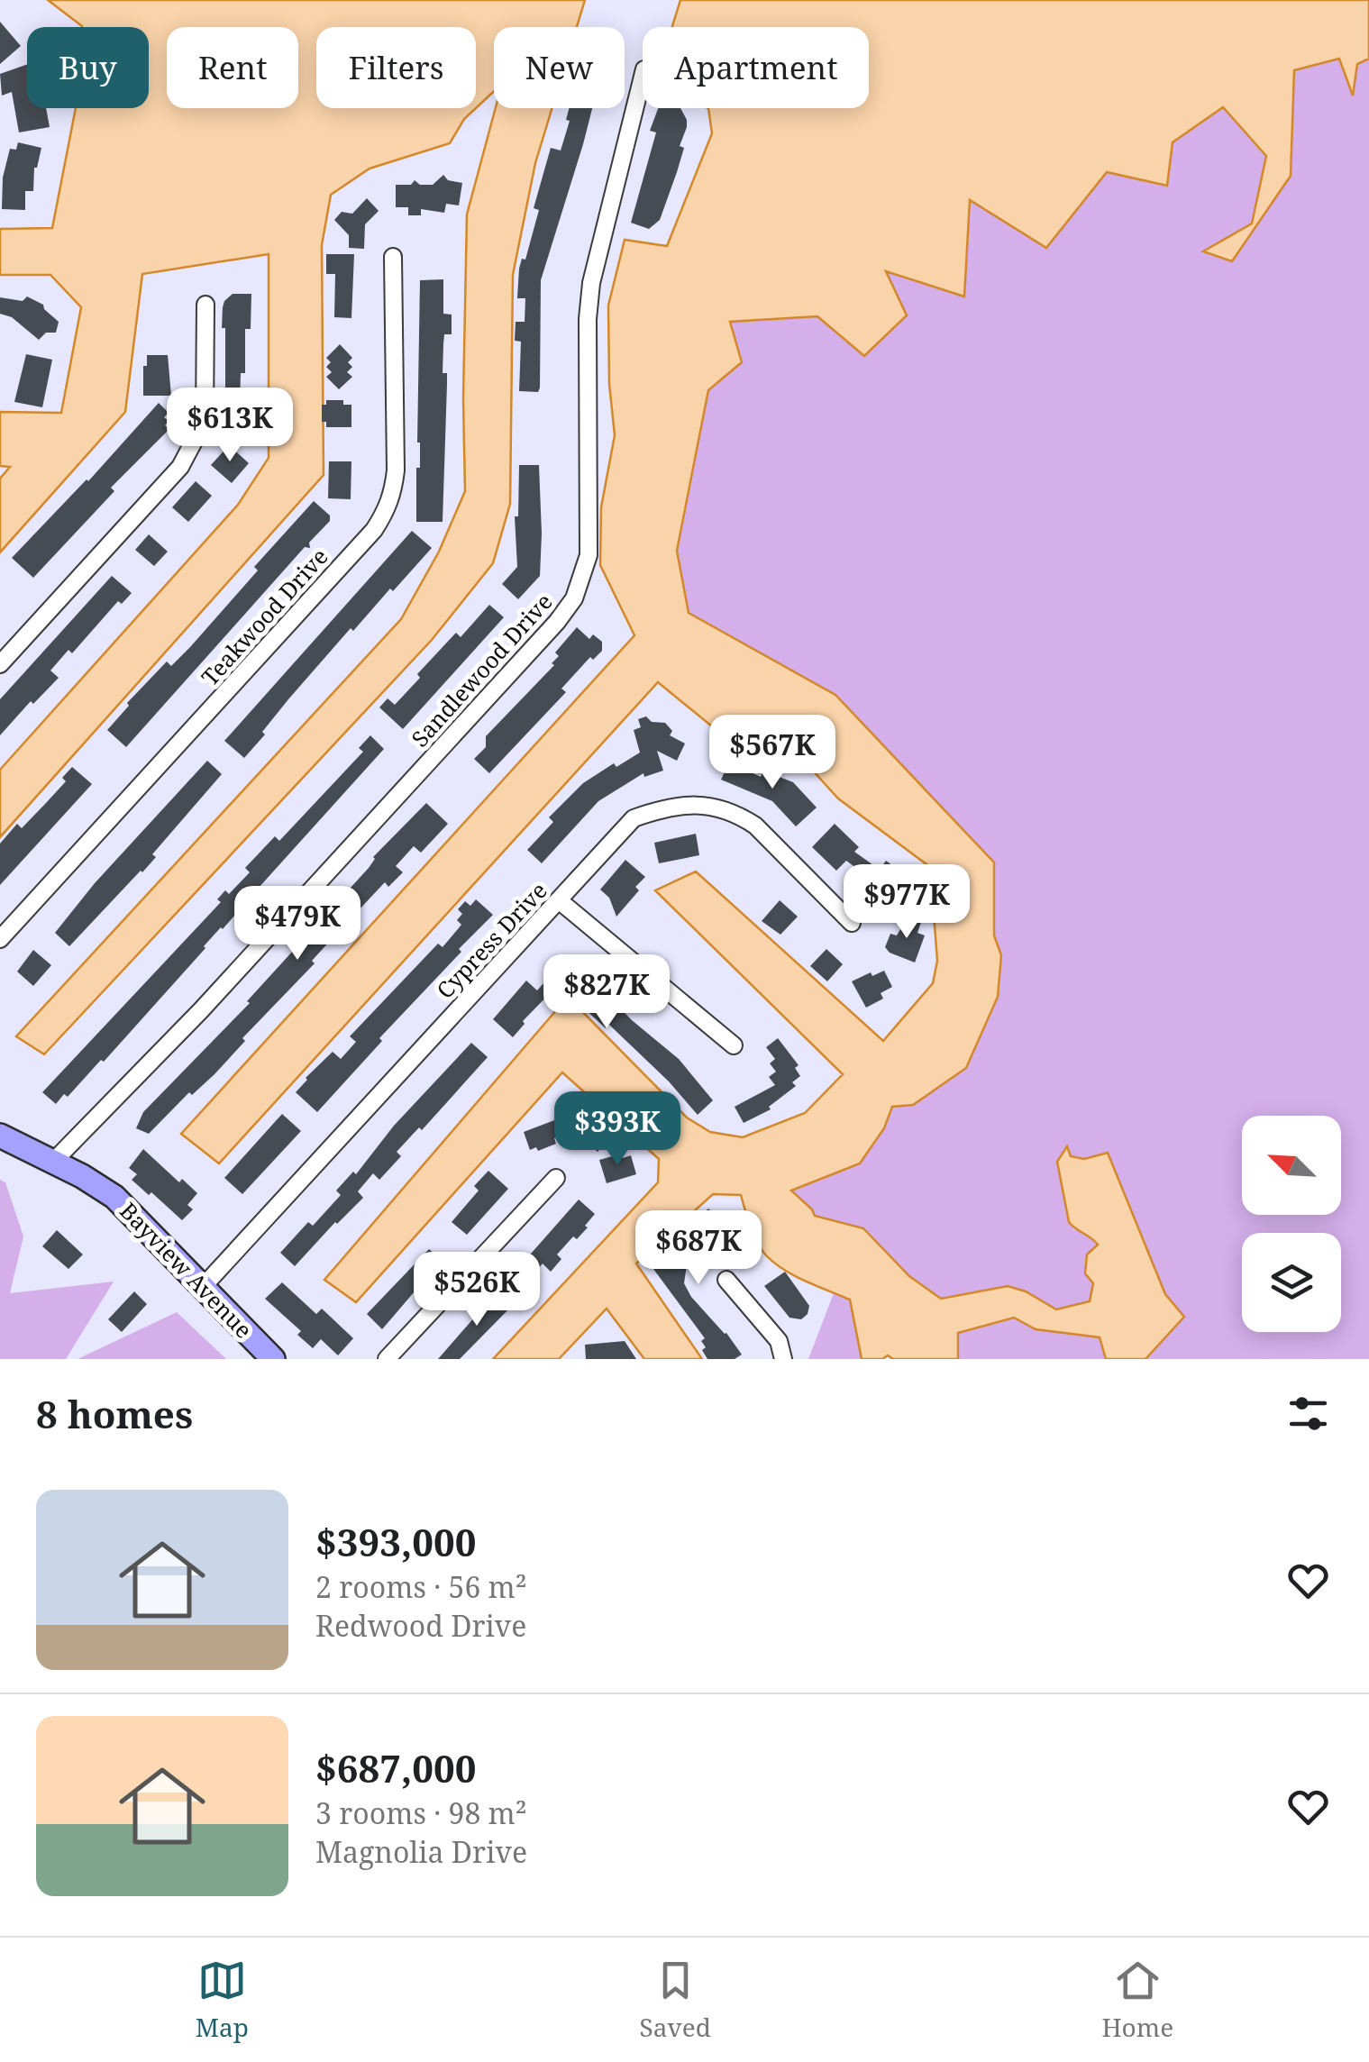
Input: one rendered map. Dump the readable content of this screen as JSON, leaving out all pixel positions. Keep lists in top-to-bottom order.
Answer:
{
  "streets": {
    "main road": ["Bayview Avenue"],
    "street": ["Teakwood Drive", "Sandlewood Drive", "Cypress Drive"]
  },
  "crossings": [
    ["Sandlewood Drive", "Bayview Avenue"],
    ["Cypress Drive", "Bayview Avenue"]
  ],
  "north": "top left",
  "page": {
    "chip": [
      "Buy",
      "Rent",
      "Filters",
      "New",
      "Apartment"
    ],
    "price": [
      "$613K",
      "$567K",
      "$977K",
      "$479K",
      "$827K",
      "$393K",
      "$687K",
      "$526K"
    ],
    "heading": "8 homes",
    "list": [
      {
        "name": "$393,000",
        "note": "2 rooms · 56 m² · Redwood Drive"
      },
      {
        "name": "$687,000",
        "note": "3 rooms · 98 m² · Magnolia Drive"
      }
    ],
    "tabs": ["Map", "Saved", "Home"]
  }
}
